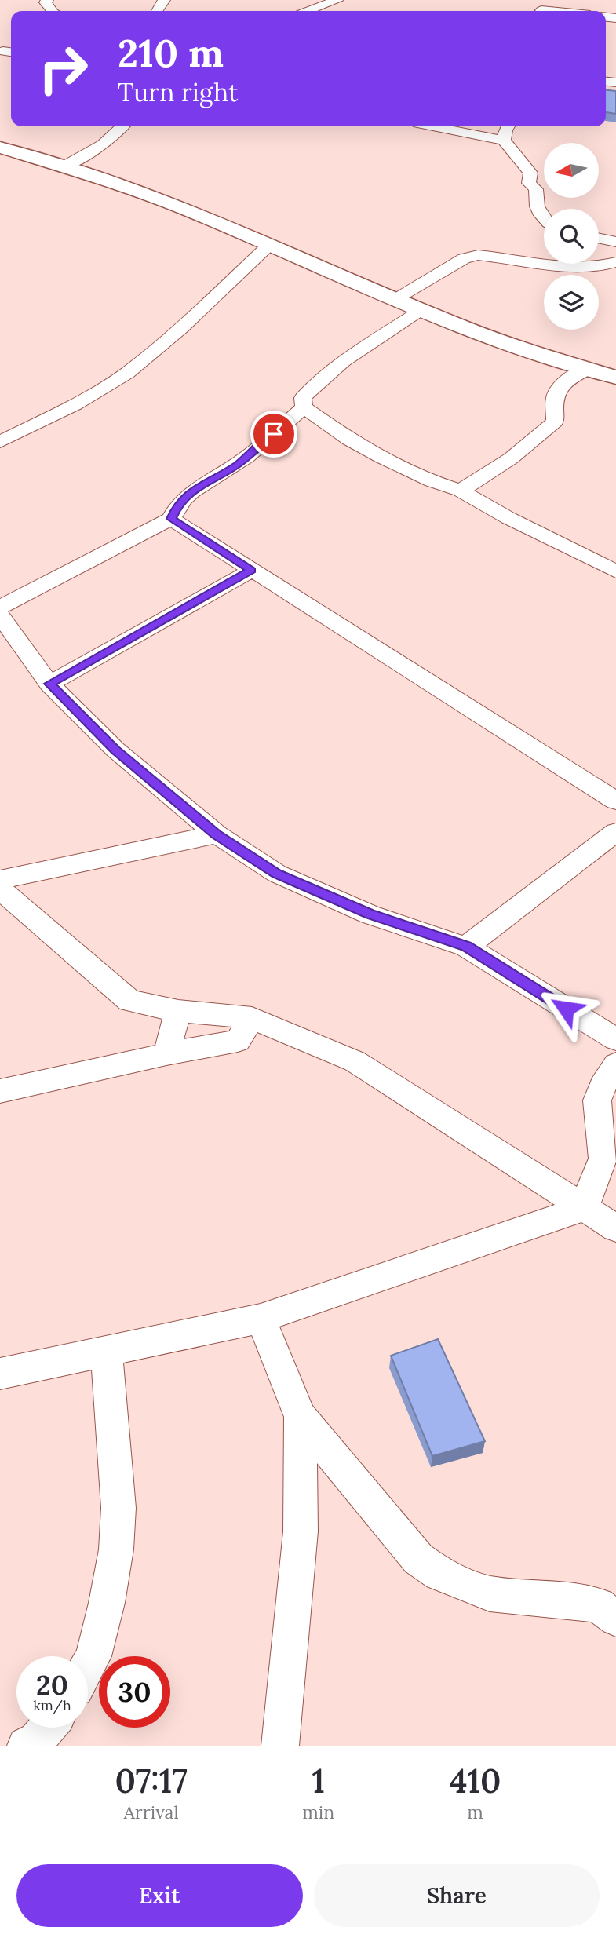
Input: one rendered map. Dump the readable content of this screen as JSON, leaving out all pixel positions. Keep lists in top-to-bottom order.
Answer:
{
  "north": "left",
  "page": {
    "turn": ["210 m", "Turn right"],
    "speed": "20 km/h",
    "limit": "30",
    "eta": [
      "07:17",
      "Arrival",
      "1",
      "min",
      "410",
      "m"
    ],
    "buttons": ["Exit", "Share"]
  }
}
